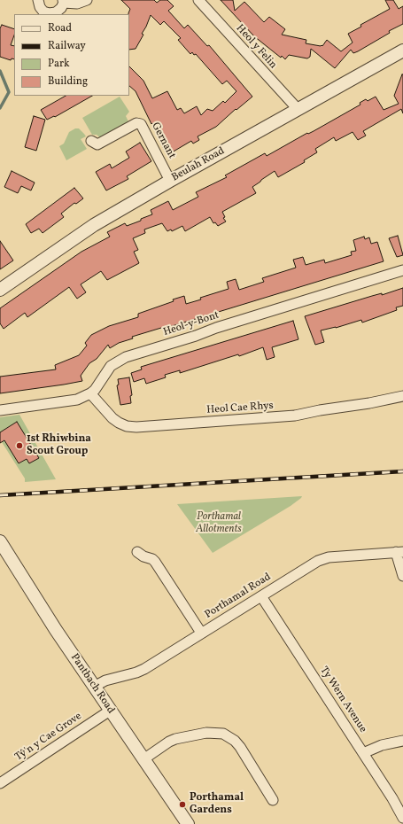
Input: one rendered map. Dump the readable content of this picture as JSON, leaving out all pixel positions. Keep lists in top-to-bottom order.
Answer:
{
  "streets": {
    "street": [
      "Heol y Felin",
      "Gernant",
      "Beulah Road",
      "Heol-y-Bont",
      "Heol Cae Rhys",
      "Porthamal Road",
      "Pantbach Road",
      "Ty Wern Avenue",
      "Tŷ'n y Cae Grove"
    ]
  },
  "crossings": [
    ["Heol y Felin", "Beulah Road"],
    ["Gernant", "Beulah Road"],
    ["Heol-y-Bont", "Heol Cae Rhys"],
    ["Porthamal Road", "Pantbach Road"],
    ["Porthamal Road", "Ty Wern Avenue"],
    ["Pantbach Road", "Tŷ'n y Cae Grove"]
  ],
  "parks": ["Porthamal Allotments"],
  "places": ["1st Rhiwbina Scout Group", "Porthamal Gardens"],
  "legend": [
    "Road",
    "Railway",
    "Park",
    "Building"
  ]
}
